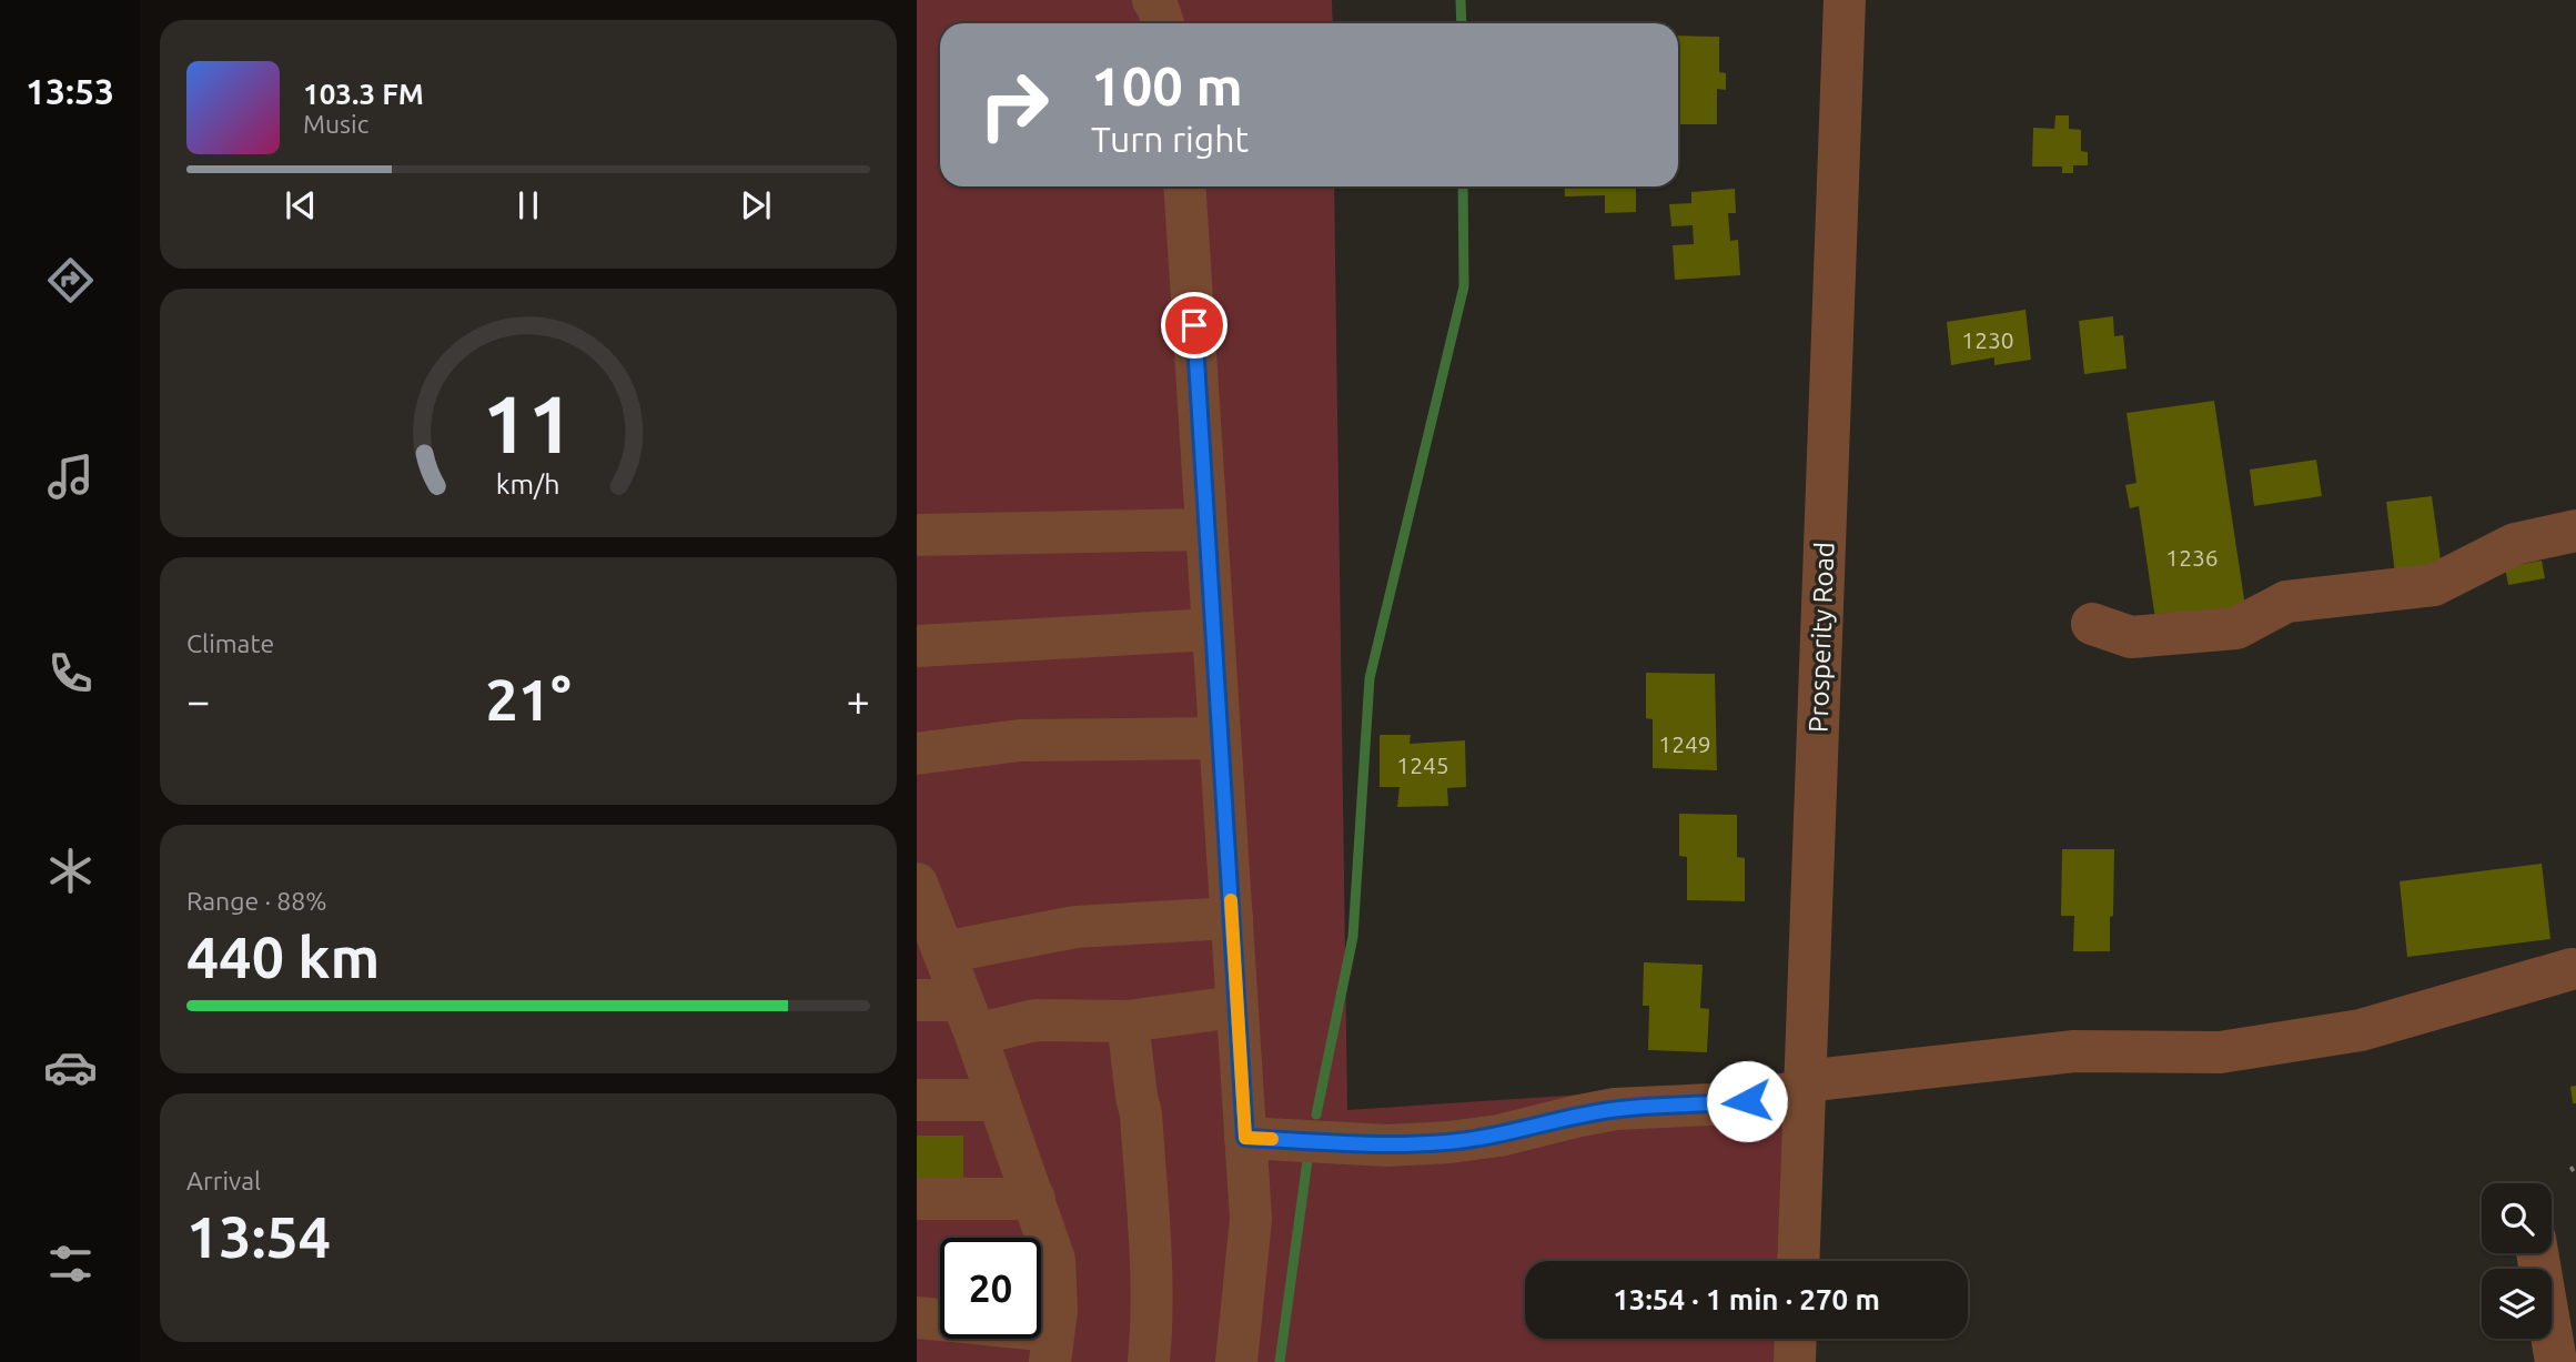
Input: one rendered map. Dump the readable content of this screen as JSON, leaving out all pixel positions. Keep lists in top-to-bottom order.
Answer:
{
  "streets": {
    "street": ["Prosperity Road"]
  },
  "house_numbers": [
    "1230",
    "1236",
    "1249",
    "1245"
  ],
  "page": {
    "tabs": "13:53",
    "turn": ["100 m", "Turn right"],
    "song": ["103.3 FM", "Music"],
    "tile": [
      "Climate",
      ["Range · 88%", "440 km"],
      ["Arrival", "13:54"]
    ],
    "heat": ["−", "21°", "+"],
    "limit": "20",
    "trip": "13:54 · 1 min · 270 m",
    "gauge": ["11", "km/h"]
  }
}
